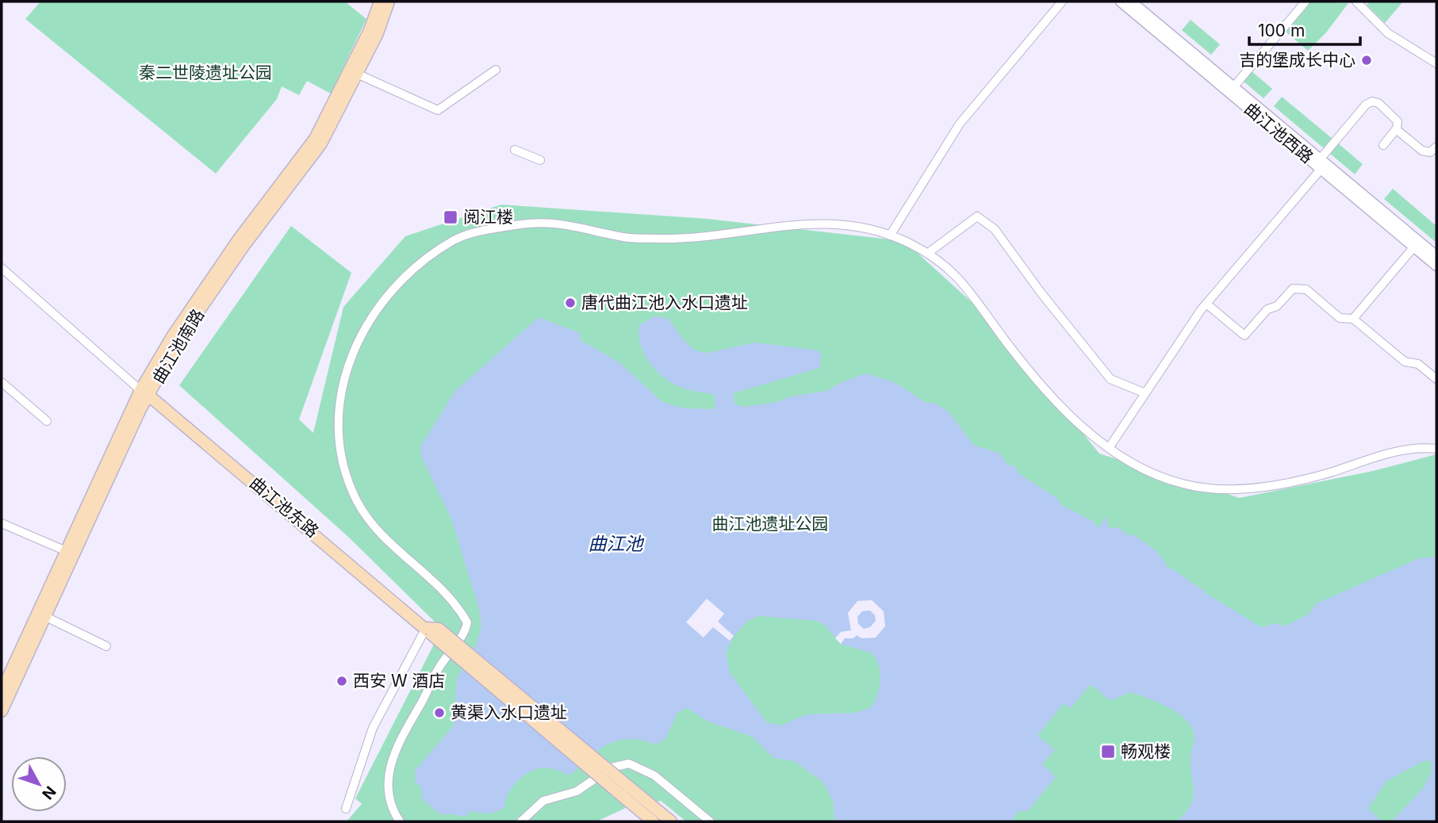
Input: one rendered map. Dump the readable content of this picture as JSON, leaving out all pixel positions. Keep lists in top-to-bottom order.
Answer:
{
  "streets": {
    "main road": ["曲江池南路", "曲江池东路"],
    "street": ["曲江池西路"]
  },
  "crossings": [
    ["曲江池南路", "曲江池东路"]
  ],
  "water": ["曲江池"],
  "parks": ["秦二世陵遗址公园", "曲江池遗址公园"],
  "places": {
    "other": [
      "吉的堡成长中心",
      "唐代曲江池入水口遗址",
      "西安 W 酒店",
      "黄渠入水口遗址"
    ],
    "transit": ["阅江楼", "畅观楼"]
  },
  "scale_bar": "100 m",
  "north": "bottom right"
}
